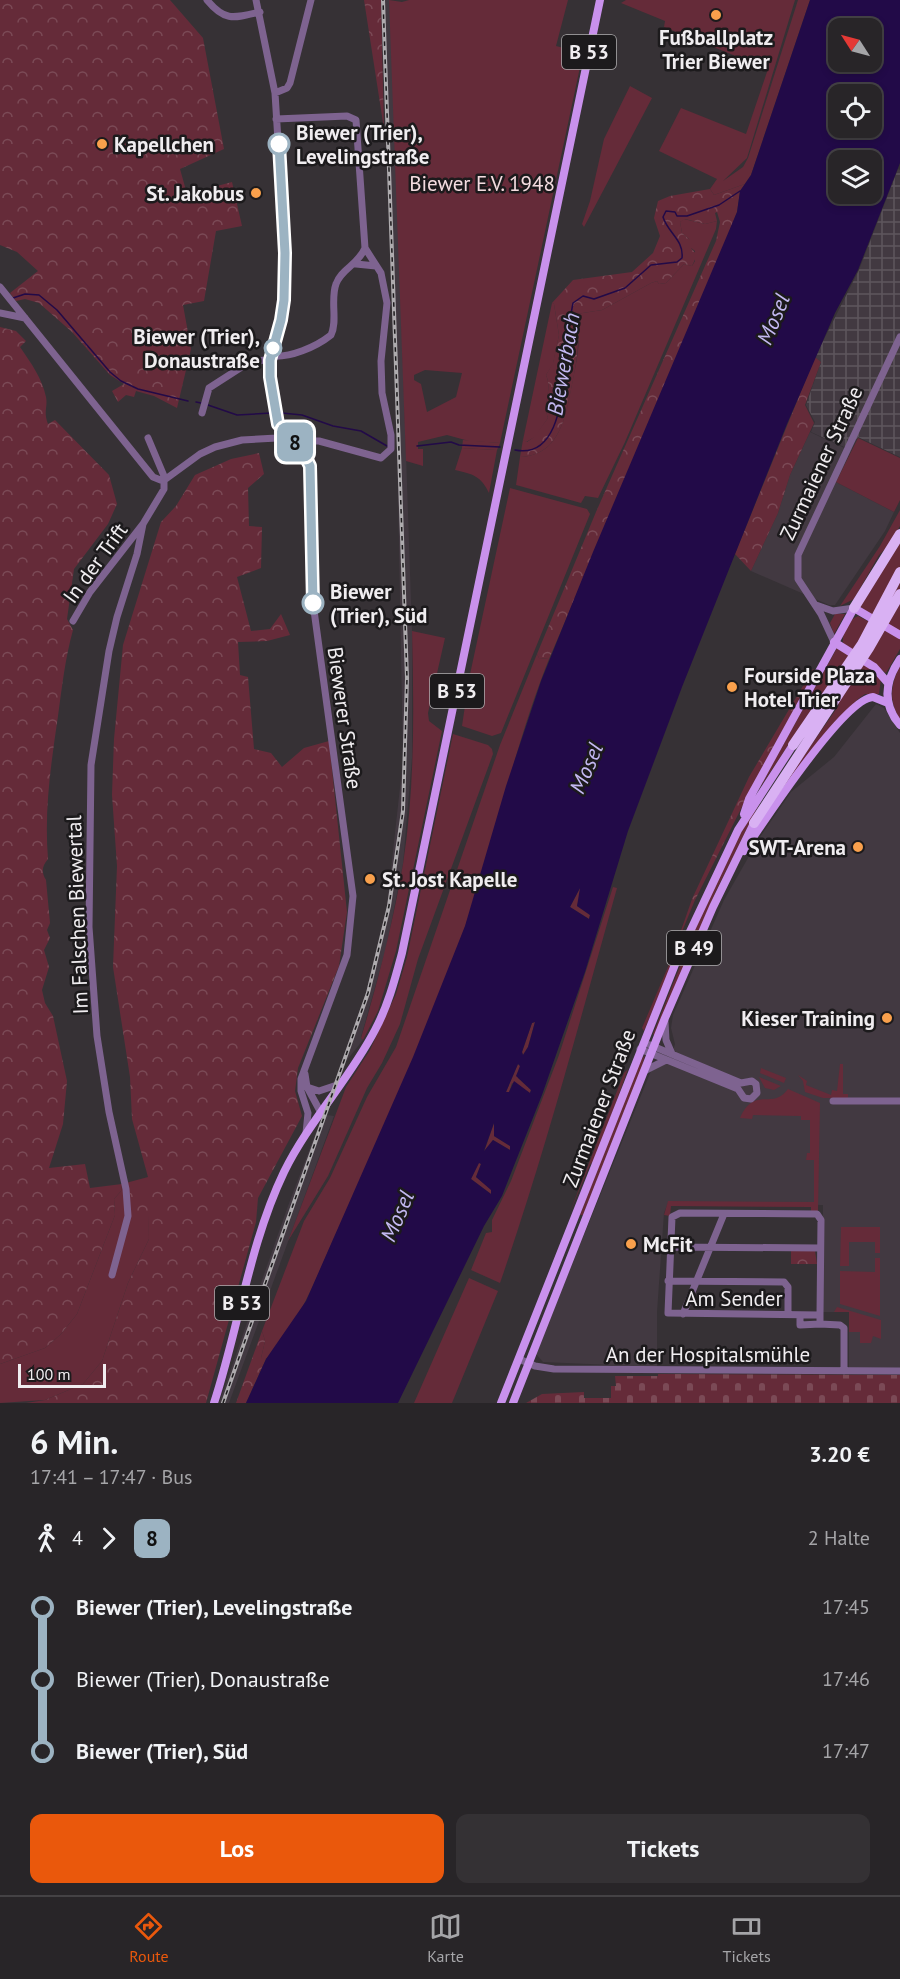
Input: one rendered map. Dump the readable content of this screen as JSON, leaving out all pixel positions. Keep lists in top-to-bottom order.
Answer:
{
  "streets": {
    "main road": ["B 53", "Zurmaiener Straße", "B 49"],
    "street": [
      "In der Trift",
      "Biewerer Straße",
      "Im Falschen Biewertal",
      "Am Sender",
      "An der Hospitalsmühle"
    ]
  },
  "crossings": [
    ["Zurmaiener Straße", "An der Hospitalsmühle"],
    ["In der Trift", "Im Falschen Biewertal"],
    ["Am Sender", "An der Hospitalsmühle"]
  ],
  "water": ["Mosel", "Biewerbach"],
  "parks": ["Biewer E.V. 1948"],
  "places": [
    "Fußballplatz Trier Biewer",
    "Kapellchen",
    "Biewer (Trier), Levelingstraße",
    "St. Jakobus",
    "Biewer (Trier), Donaustraße",
    "Biewer (Trier), Süd",
    "Fourside Plaza Hotel Trier",
    "SWT-Arena",
    "St. Jost Kapelle",
    "Kieser Training",
    "McFit"
  ],
  "lines": ["bus line 8"],
  "scale_bar": "100 m",
  "north": "top left",
  "page": {
    "on_map": "8",
    "scale": "100 m",
    "heading": ["6 Min.", "17:41 – 17:47 · Bus", "3.20 €"],
    "legs": ["4", "8", "2 Halte"],
    "list": [
      {
        "name": "Biewer (Trier), Levelingstraße",
        "value": "17:45"
      },
      {
        "name": "Biewer (Trier), Donaustraße",
        "value": "17:46"
      },
      {
        "name": "Biewer (Trier), Süd",
        "value": "17:47"
      }
    ],
    "buttons": ["Los", "Tickets"],
    "tabs": ["Route", "Karte", "Tickets"]
  }
}
